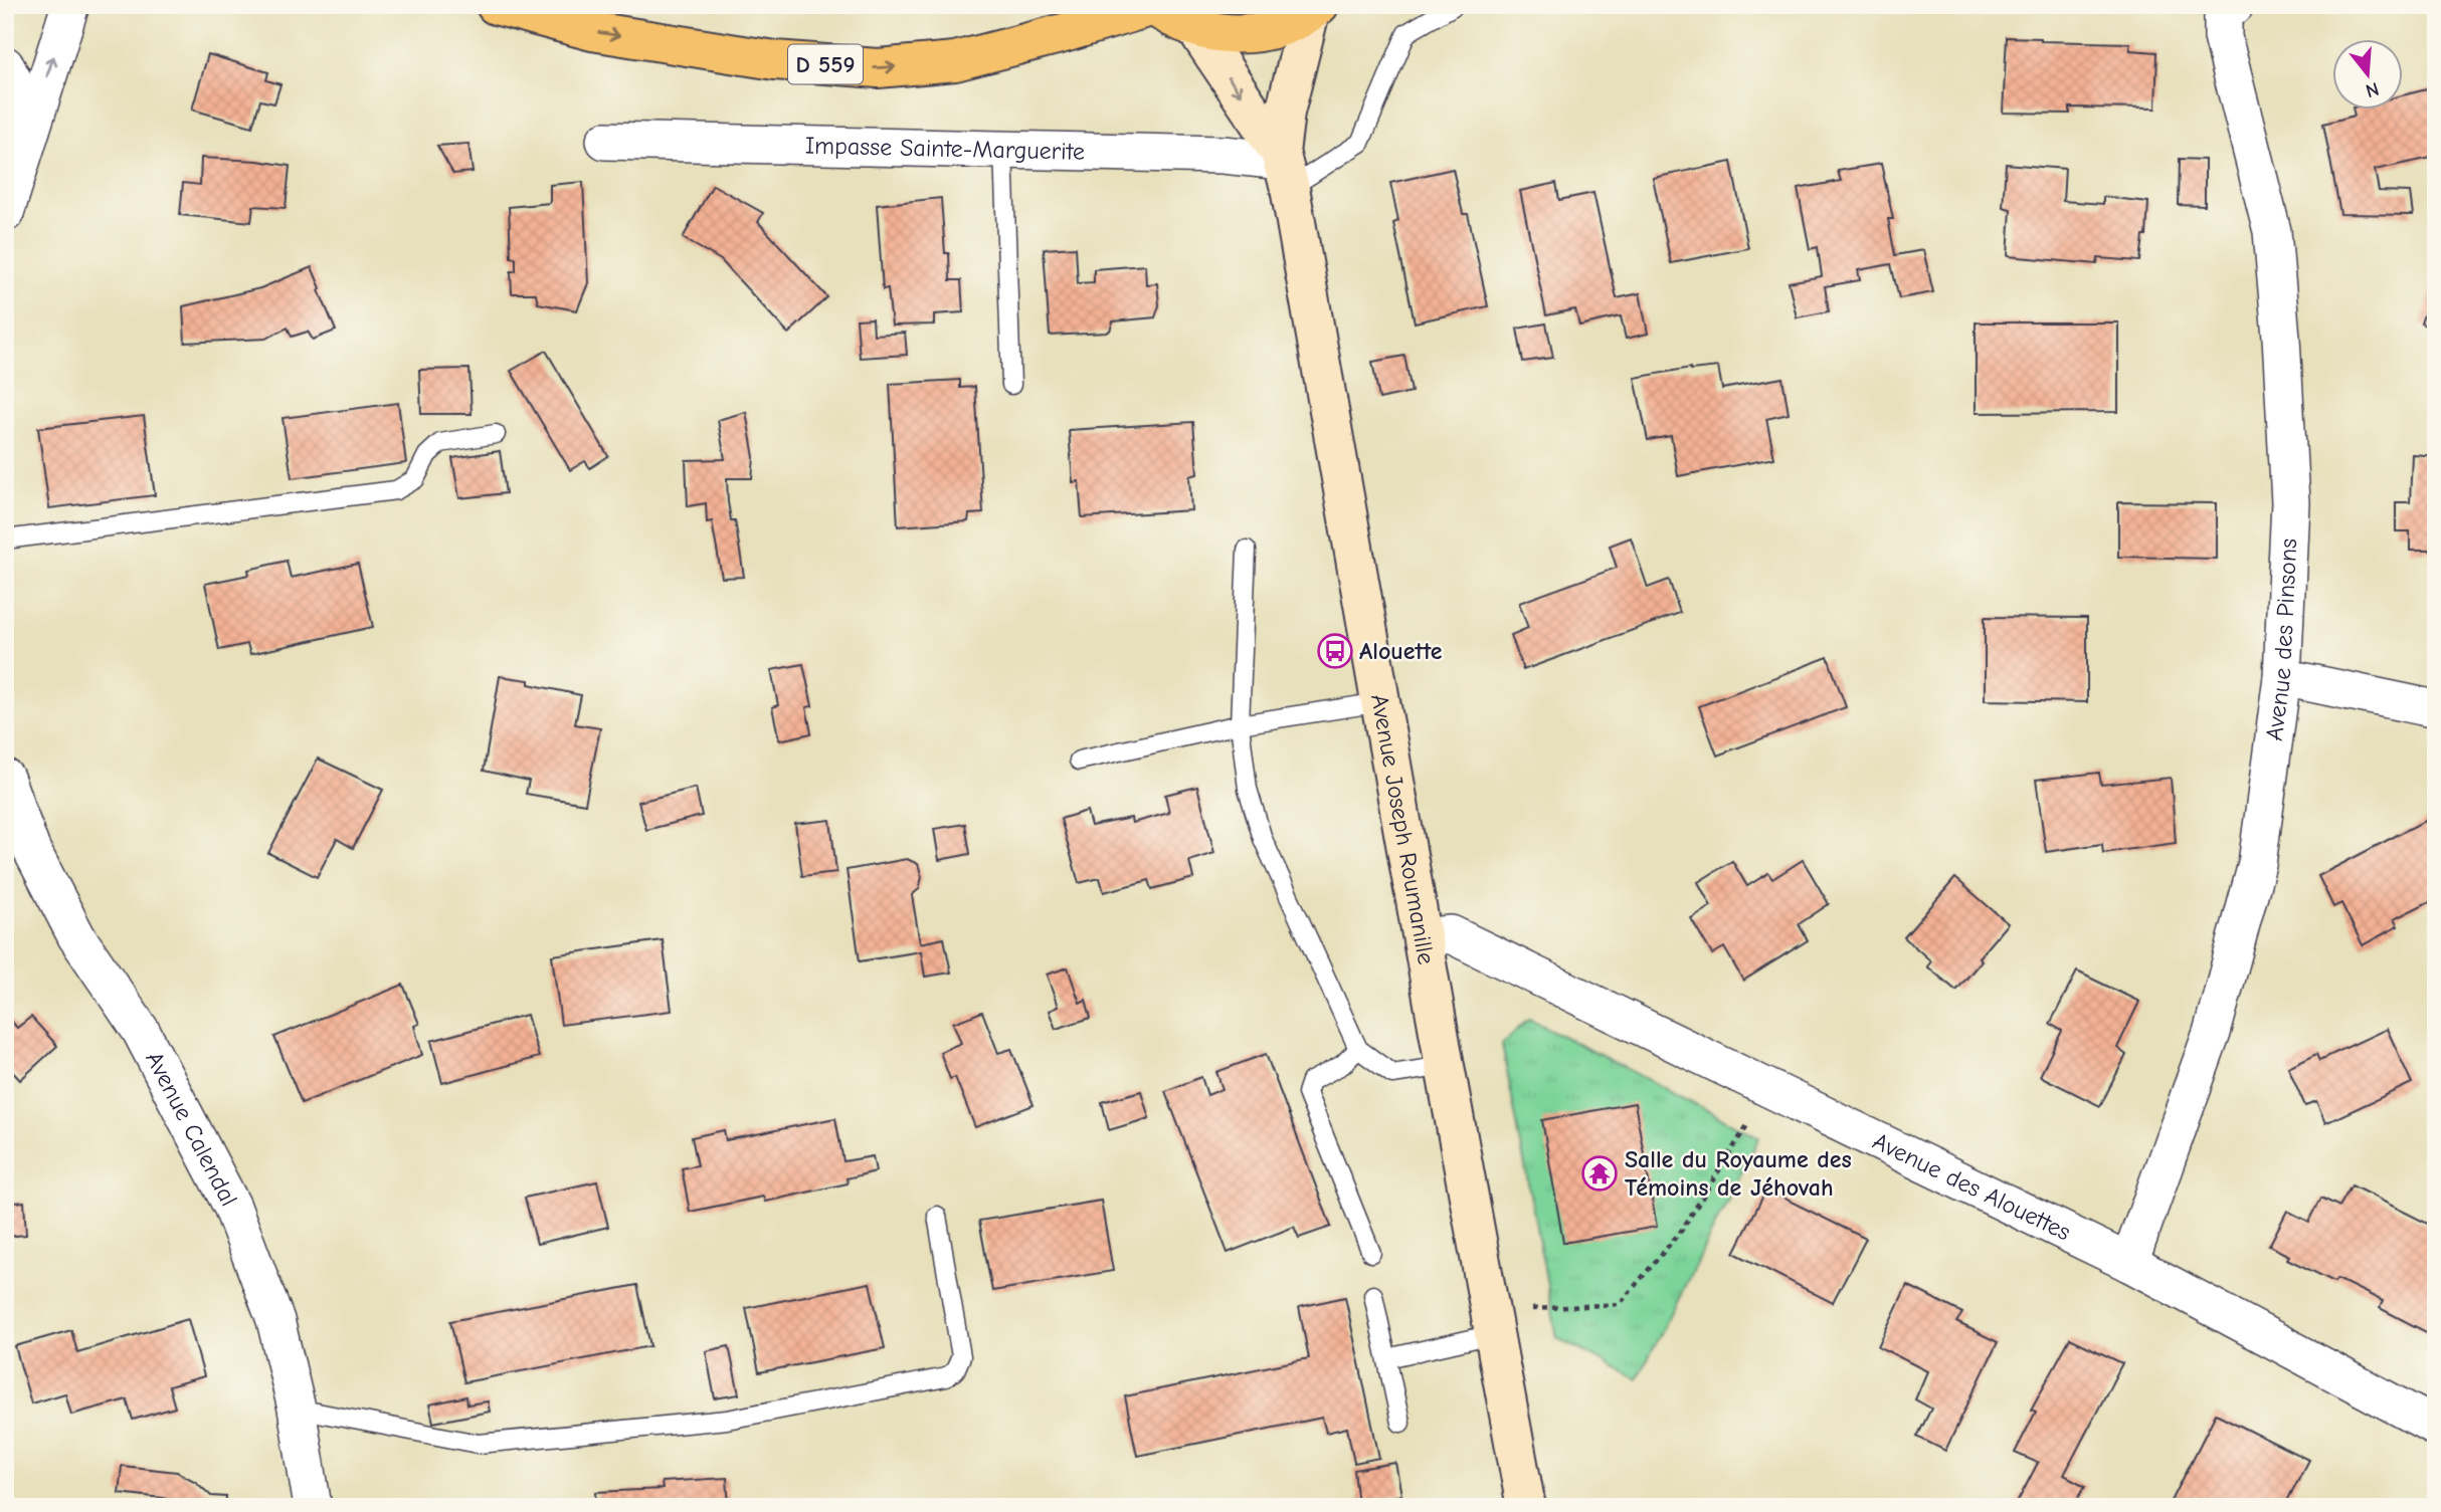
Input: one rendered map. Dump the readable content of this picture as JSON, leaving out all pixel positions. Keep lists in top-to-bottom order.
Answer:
{
  "streets": {
    "main road": ["D 559", "Avenue Joseph Roumanille"],
    "street": [
      "Impasse Sainte-Marguerite",
      "Avenue des Pinsons",
      "Avenue Calendal",
      "Avenue des Alouettes"
    ]
  },
  "crossings": [
    ["Impasse Sainte-Marguerite", "Avenue Joseph Roumanille"],
    ["Avenue des Pinsons", "Avenue des Alouettes"],
    ["Avenue Joseph Roumanille", "Avenue des Alouettes"]
  ],
  "places": {
    "bus stop": ["Alouette"],
    "temple": ["Salle du Royaume des Témoins de Jéhovah"]
  },
  "north": "bottom"
}
